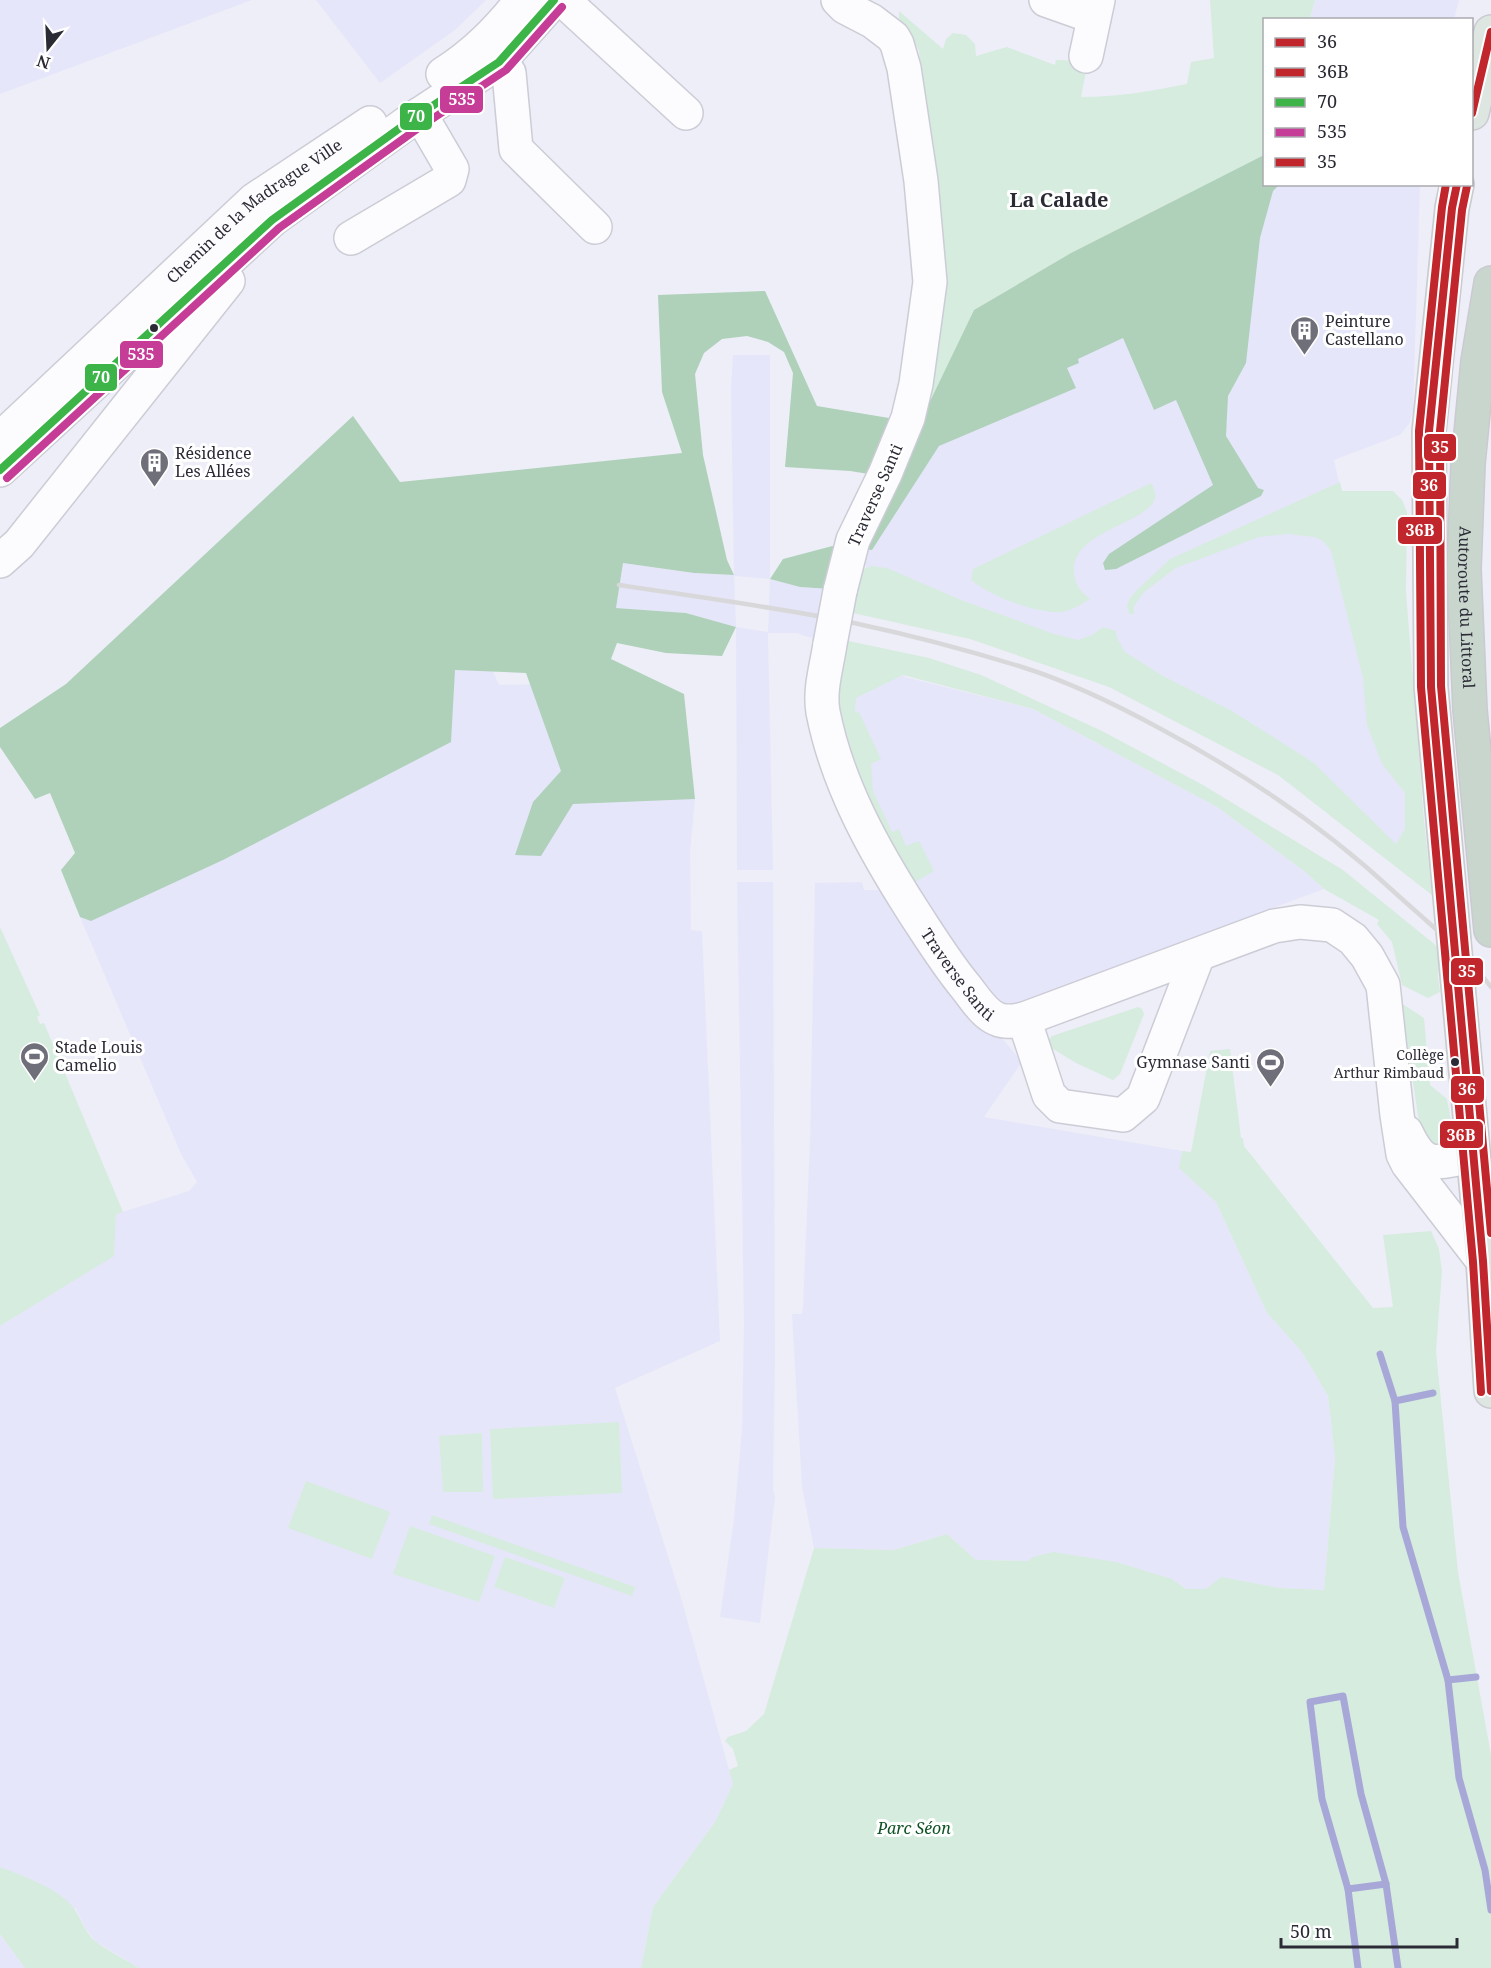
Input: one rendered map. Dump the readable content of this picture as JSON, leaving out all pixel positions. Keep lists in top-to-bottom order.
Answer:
{
  "streets": {
    "highway": ["Autoroute du Littoral"],
    "street": ["Chemin de la Madrague Ville", "Traverse Santi"]
  },
  "districts": ["La Calade"],
  "parks": ["Parc Séon"],
  "places": {
    "building": ["Peinture Castellano", "Résidence Les Allées"],
    "other": ["Collège Arthur Rimbaud"],
    "sports": ["Stade Louis Camelio", "Gymnase Santi"]
  },
  "lines": [
    "transit line 70",
    "transit line 535",
    "transit line 36",
    "transit line 36B",
    "transit line 35"
  ],
  "legend": [
    "36",
    "36B",
    "70",
    "535",
    "35"
  ],
  "scale_bar": "50 m",
  "north": "bottom"
}
